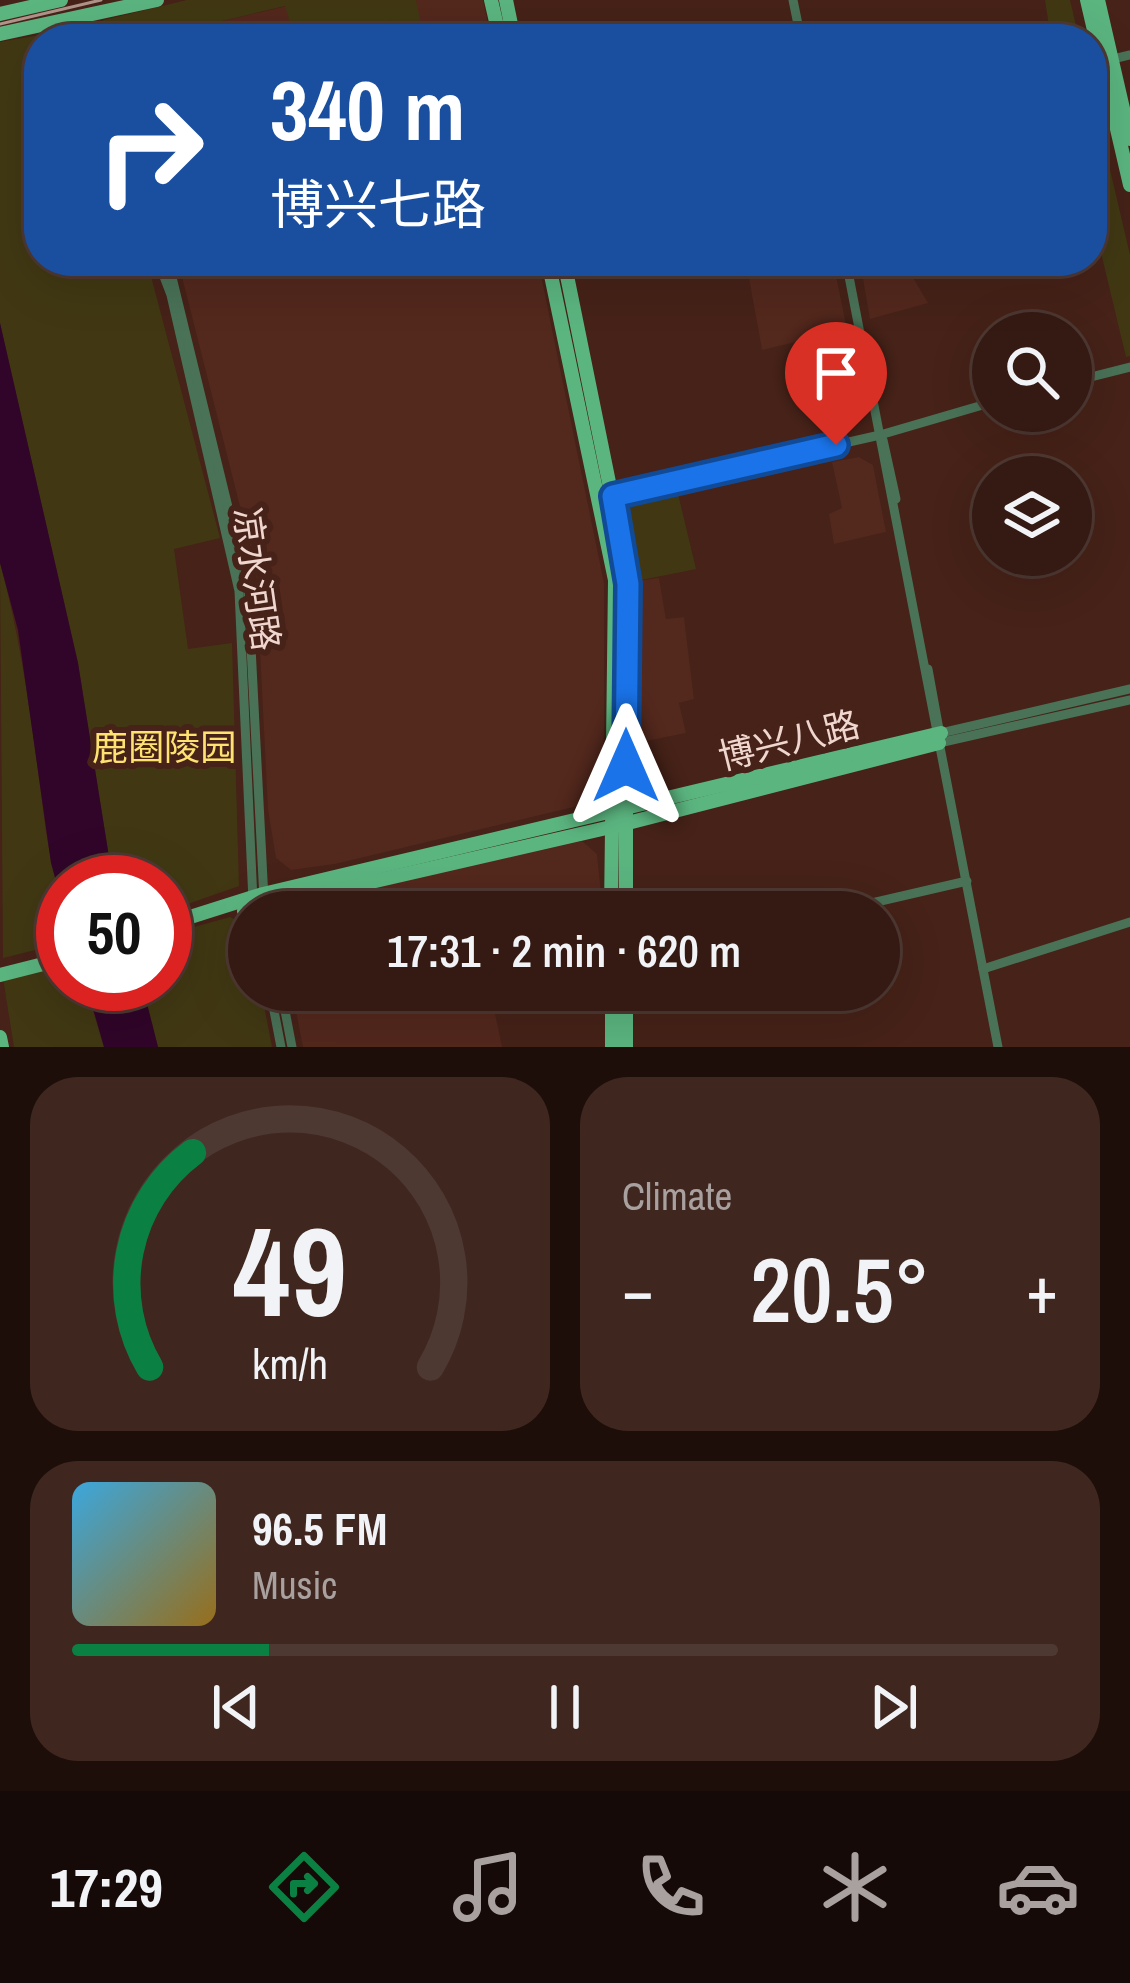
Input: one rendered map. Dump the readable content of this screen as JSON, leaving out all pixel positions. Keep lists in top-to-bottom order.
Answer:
{
  "streets": {
    "main road": ["博兴八路"],
    "street": ["凉水河路"]
  },
  "parks": ["鹿圈陵园"],
  "page": {
    "turn": ["340 m", "博兴七路"],
    "limit": "50",
    "trip": "17:31 · 2 min · 620 m",
    "tile": "Climate",
    "heat": ["−", "20.5°", "+"],
    "song": ["96.5 FM", "Music"],
    "tabs": "17:29",
    "gauge": ["49", "km/h"]
  }
}
